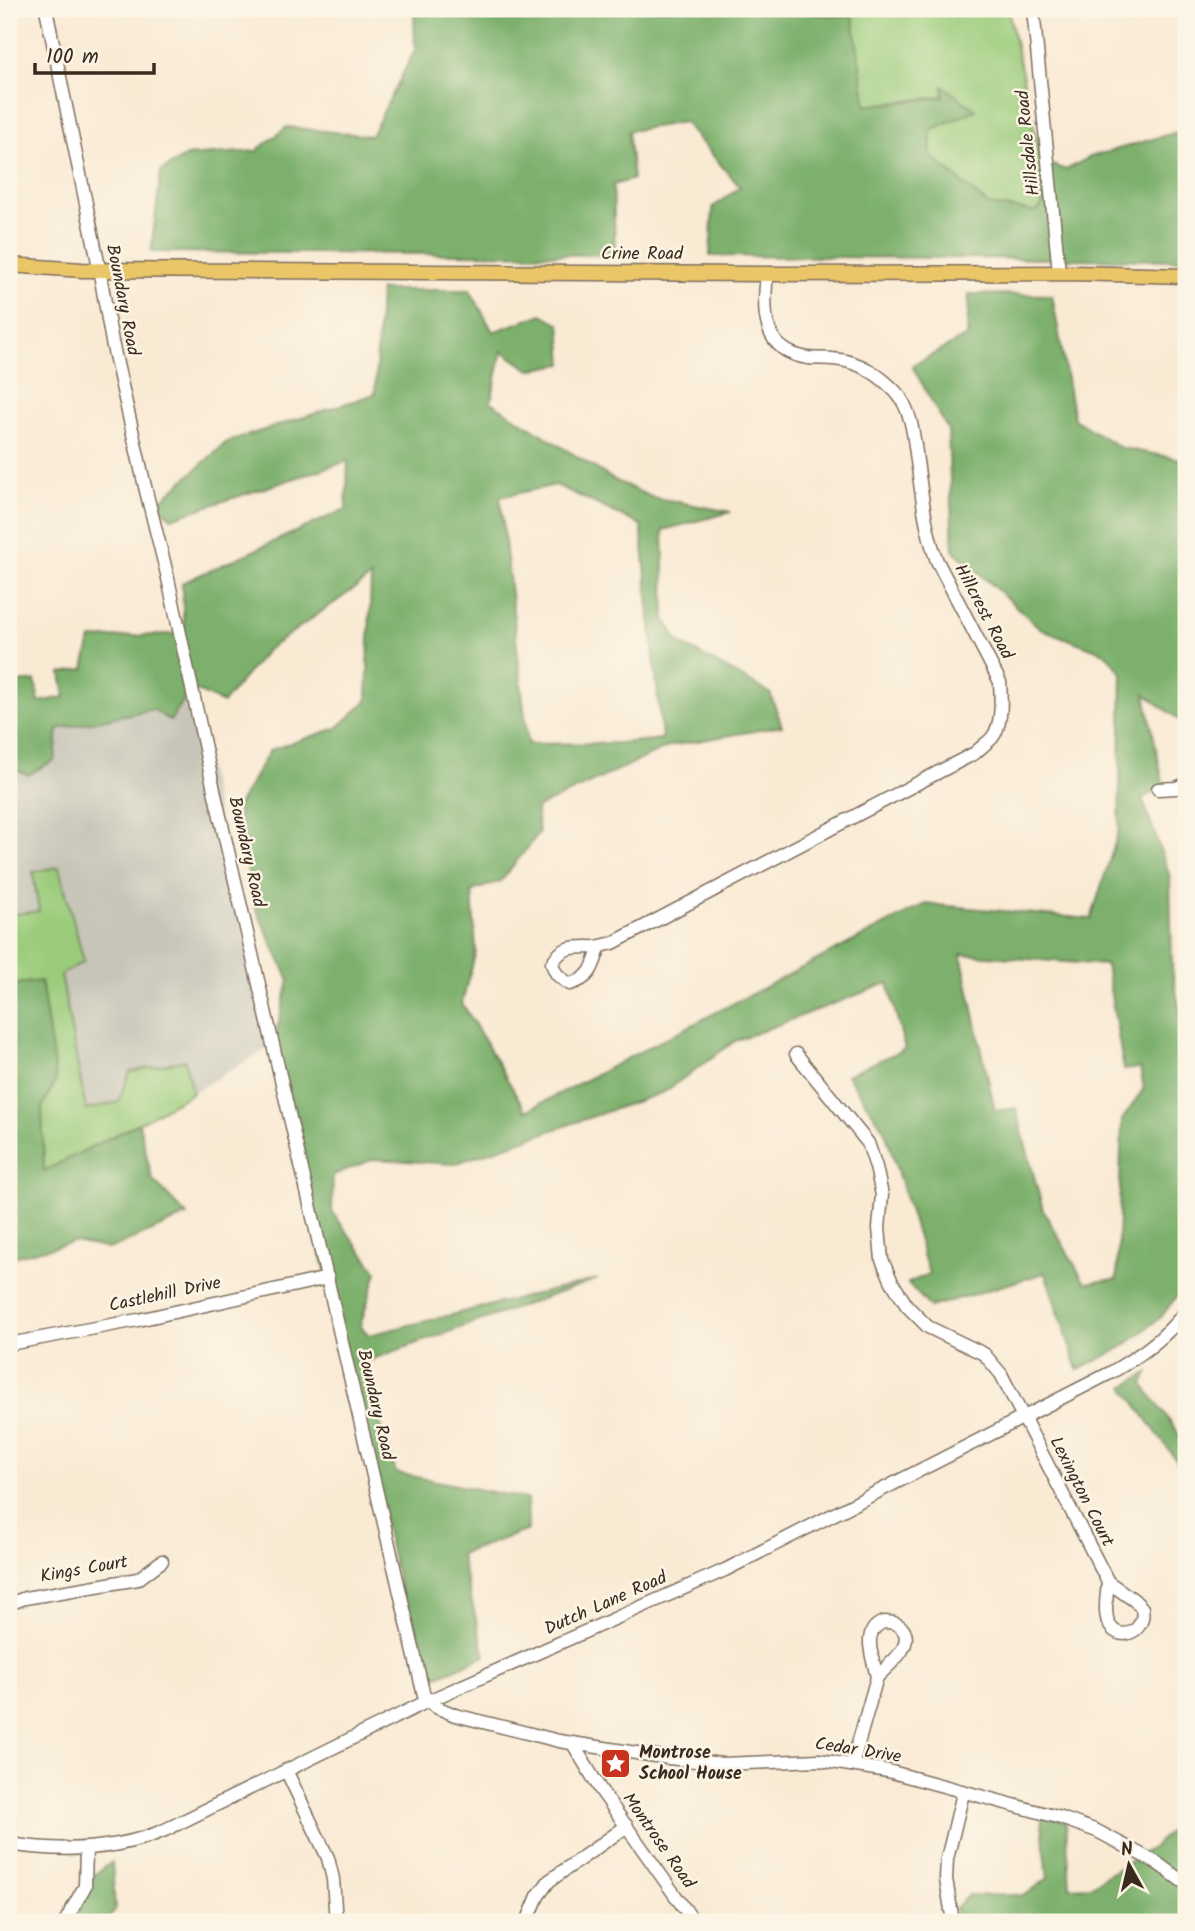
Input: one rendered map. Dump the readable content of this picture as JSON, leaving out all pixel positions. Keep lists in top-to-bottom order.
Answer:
{
  "streets": {
    "main road": ["Crine Road"],
    "street": [
      "Hillsdale Road",
      "Boundary Road",
      "Hillcrest Road",
      "Castlehill Drive",
      "Lexington Court",
      "Kings Court",
      "Dutch Lane Road",
      "Cedar Drive",
      "Montrose Road"
    ]
  },
  "crossings": [
    ["Hillsdale Road", "Crine Road"],
    ["Crine Road", "Boundary Road"],
    ["Crine Road", "Hillcrest Road"],
    ["Boundary Road", "Castlehill Drive"],
    ["Boundary Road", "Dutch Lane Road"],
    ["Boundary Road", "Cedar Drive"],
    ["Lexington Court", "Dutch Lane Road"],
    ["Dutch Lane Road", "Cedar Drive"],
    ["Cedar Drive", "Montrose Road"]
  ],
  "places": {
    "place": ["Montrose School House"]
  },
  "scale_bar": "100 m",
  "north": "top"
}
